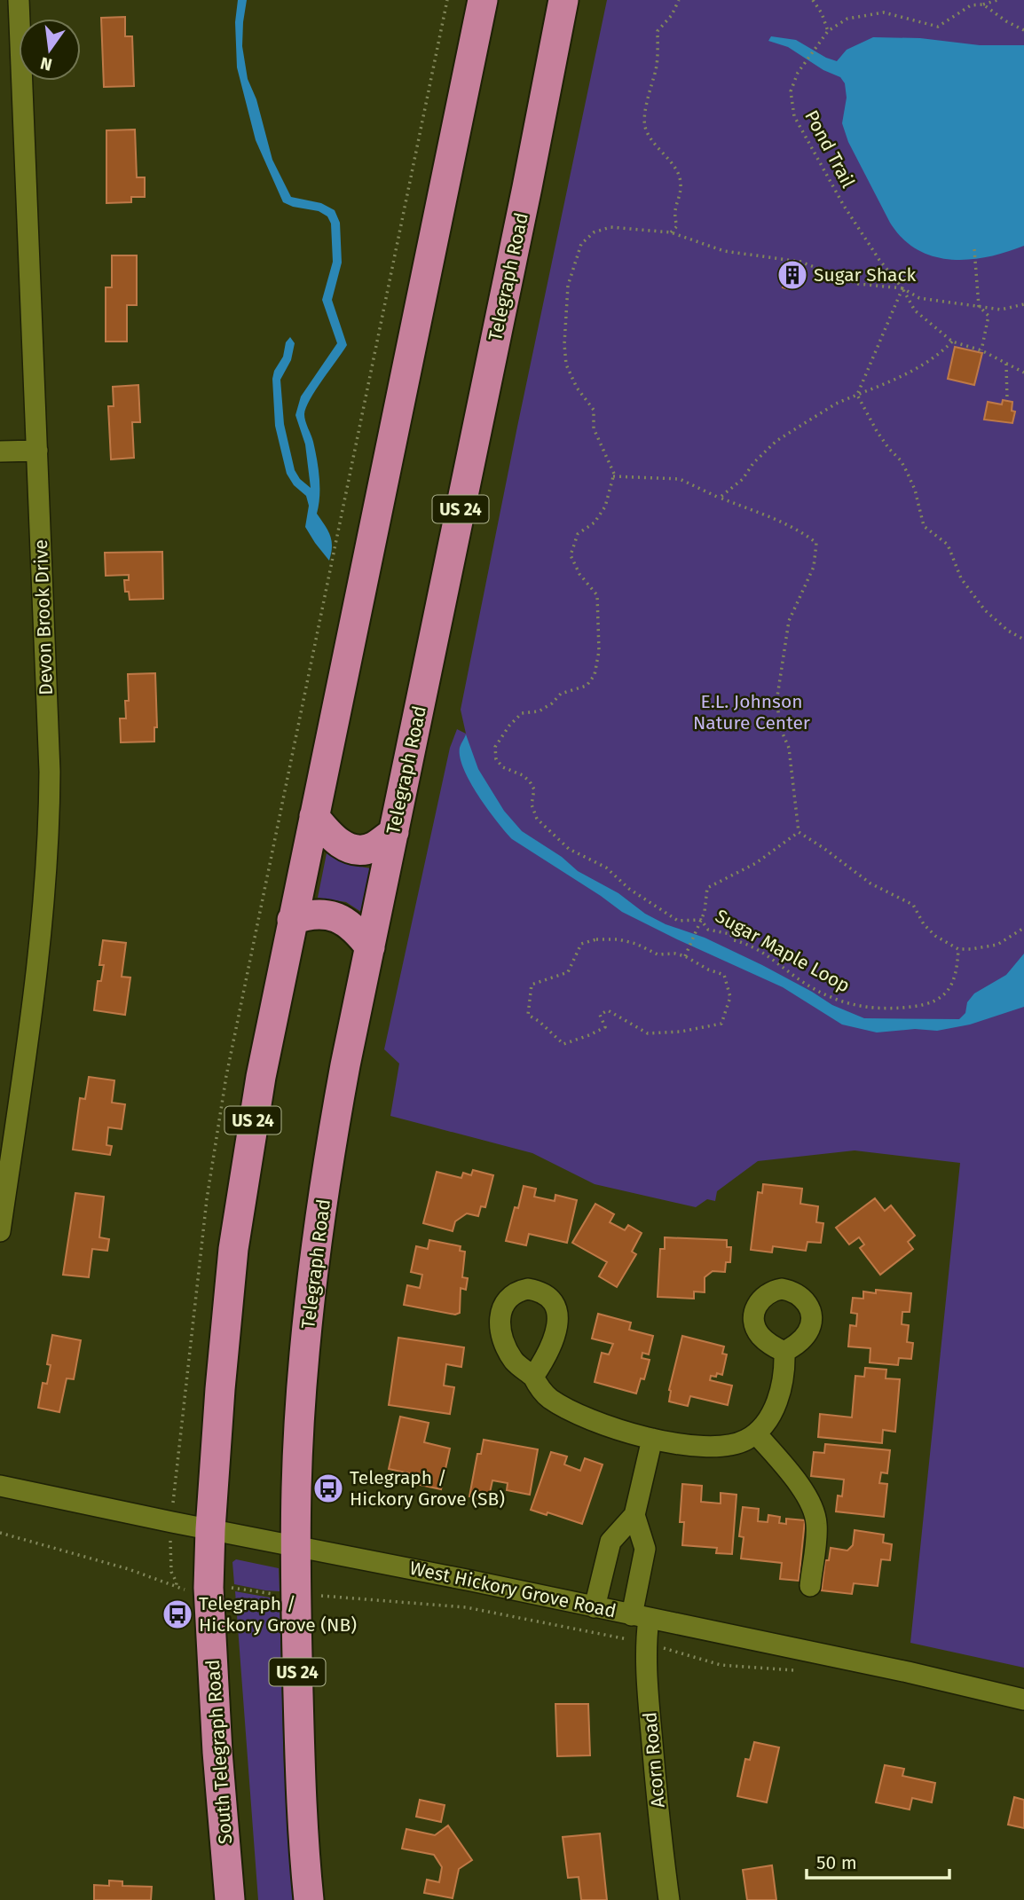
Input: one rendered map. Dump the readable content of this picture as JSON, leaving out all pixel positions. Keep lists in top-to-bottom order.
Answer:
{
  "streets": {
    "highway": ["Telegraph Road", "US 24", "South Telegraph Road"],
    "street": ["Devon Brook Drive", "West Hickory Grove Road", "Acorn Road"],
    "path": ["Pond Trail", "Sugar Maple Loop"]
  },
  "crossings": [
    ["Telegraph Road", "US 24"],
    ["Telegraph Road", "West Hickory Grove Road"],
    ["US 24", "West Hickory Grove Road"],
    ["US 24", "South Telegraph Road"],
    ["West Hickory Grove Road", "South Telegraph Road"],
    ["West Hickory Grove Road", "Acorn Road"]
  ],
  "parks": ["E.L. Johnson Nature Center"],
  "places": {
    "building": ["Sugar Shack"],
    "bus stop": ["Telegraph / Hickory Grove (SB)", "Telegraph / Hickory Grove (NB)"]
  },
  "scale_bar": "50 m",
  "north": "bottom"
}
